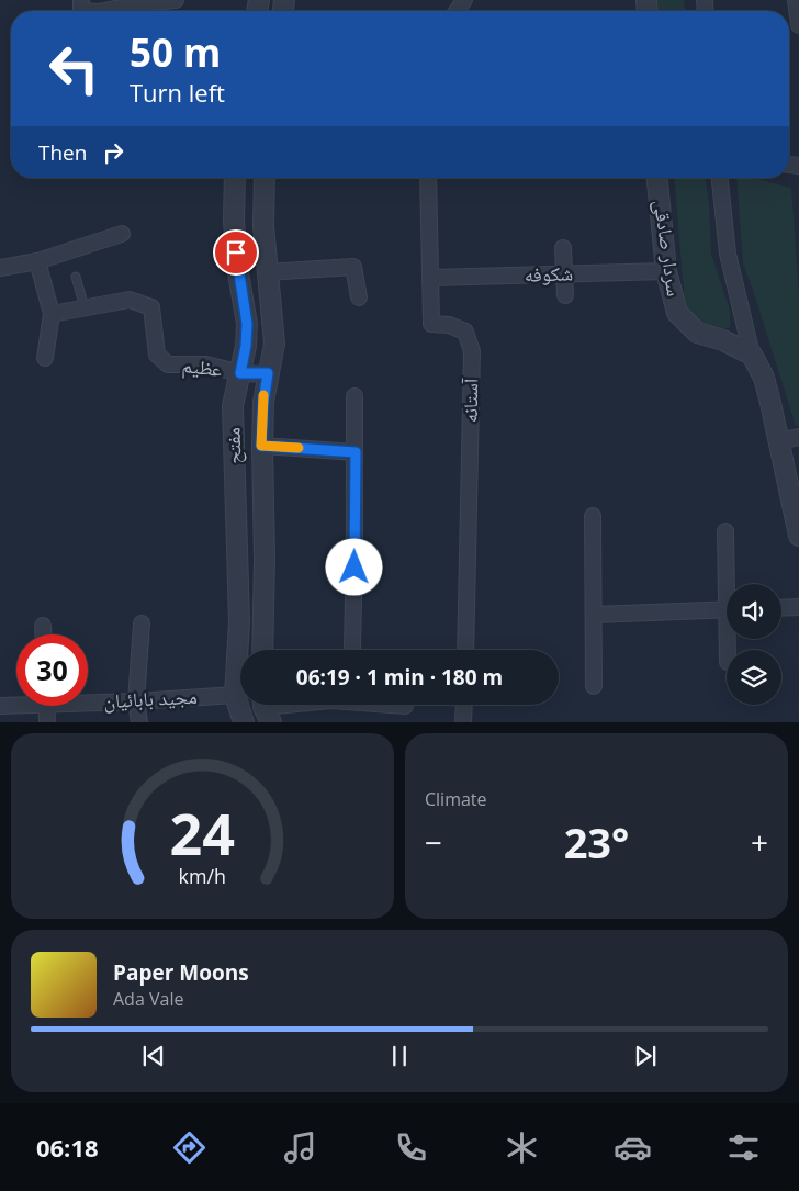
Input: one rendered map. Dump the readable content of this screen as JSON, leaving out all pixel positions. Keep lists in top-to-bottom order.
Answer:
{
  "streets": {
    "street": [
      "سردار صادقی",
      "شکوفه",
      "عظیم",
      "آستانه",
      "مفتح",
      "مجید بابائیان"
    ]
  },
  "crossings": [
    ["سردار صادقی", "شکوفه"],
    ["شکوفه", "آستانه"],
    ["عظیم", "مفتح"],
    ["مفتح", "مجید بابائیان"]
  ],
  "page": {
    "turn": ["50 m", "Turn left"],
    "then": "Then",
    "limit": "30",
    "trip": "06:19 · 1 min · 180 m",
    "tile": "Climate",
    "heat": ["−", "23°", "+"],
    "song": ["Paper Moons", "Ada Vale"],
    "tabs": "06:18",
    "gauge": ["24", "km/h"]
  }
}
